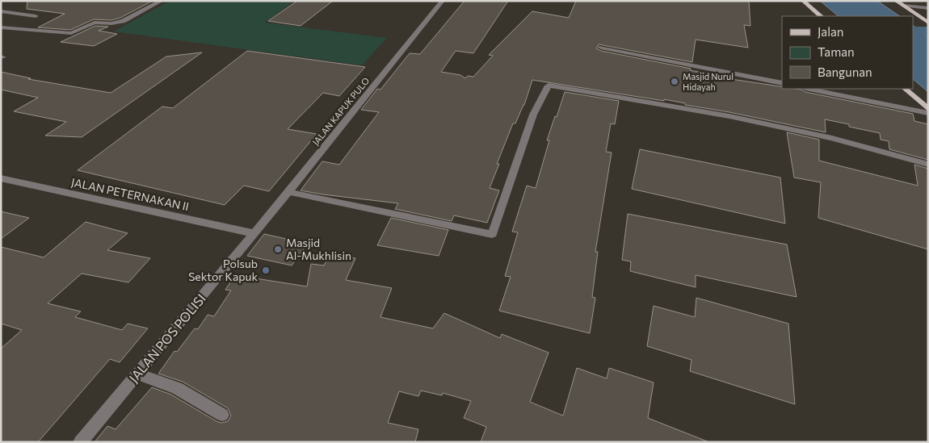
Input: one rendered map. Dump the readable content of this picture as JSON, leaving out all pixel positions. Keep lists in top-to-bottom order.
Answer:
{
  "streets": {
    "street": ["JALAN KAPUK PULO", "JALAN PETERNAKAN II", "JALAN POS POLISI"]
  },
  "crossings": [
    ["JALAN KAPUK PULO", "JALAN PETERNAKAN II"],
    ["JALAN KAPUK PULO", "JALAN POS POLISI"],
    ["JALAN PETERNAKAN II", "JALAN POS POLISI"]
  ],
  "places": ["Masjid Nurul Hidayah", "Masjid Al-Mukhlisin", "Polsub Sektor Kapuk"],
  "legend": ["Jalan", "Taman", "Bangunan"]
}
